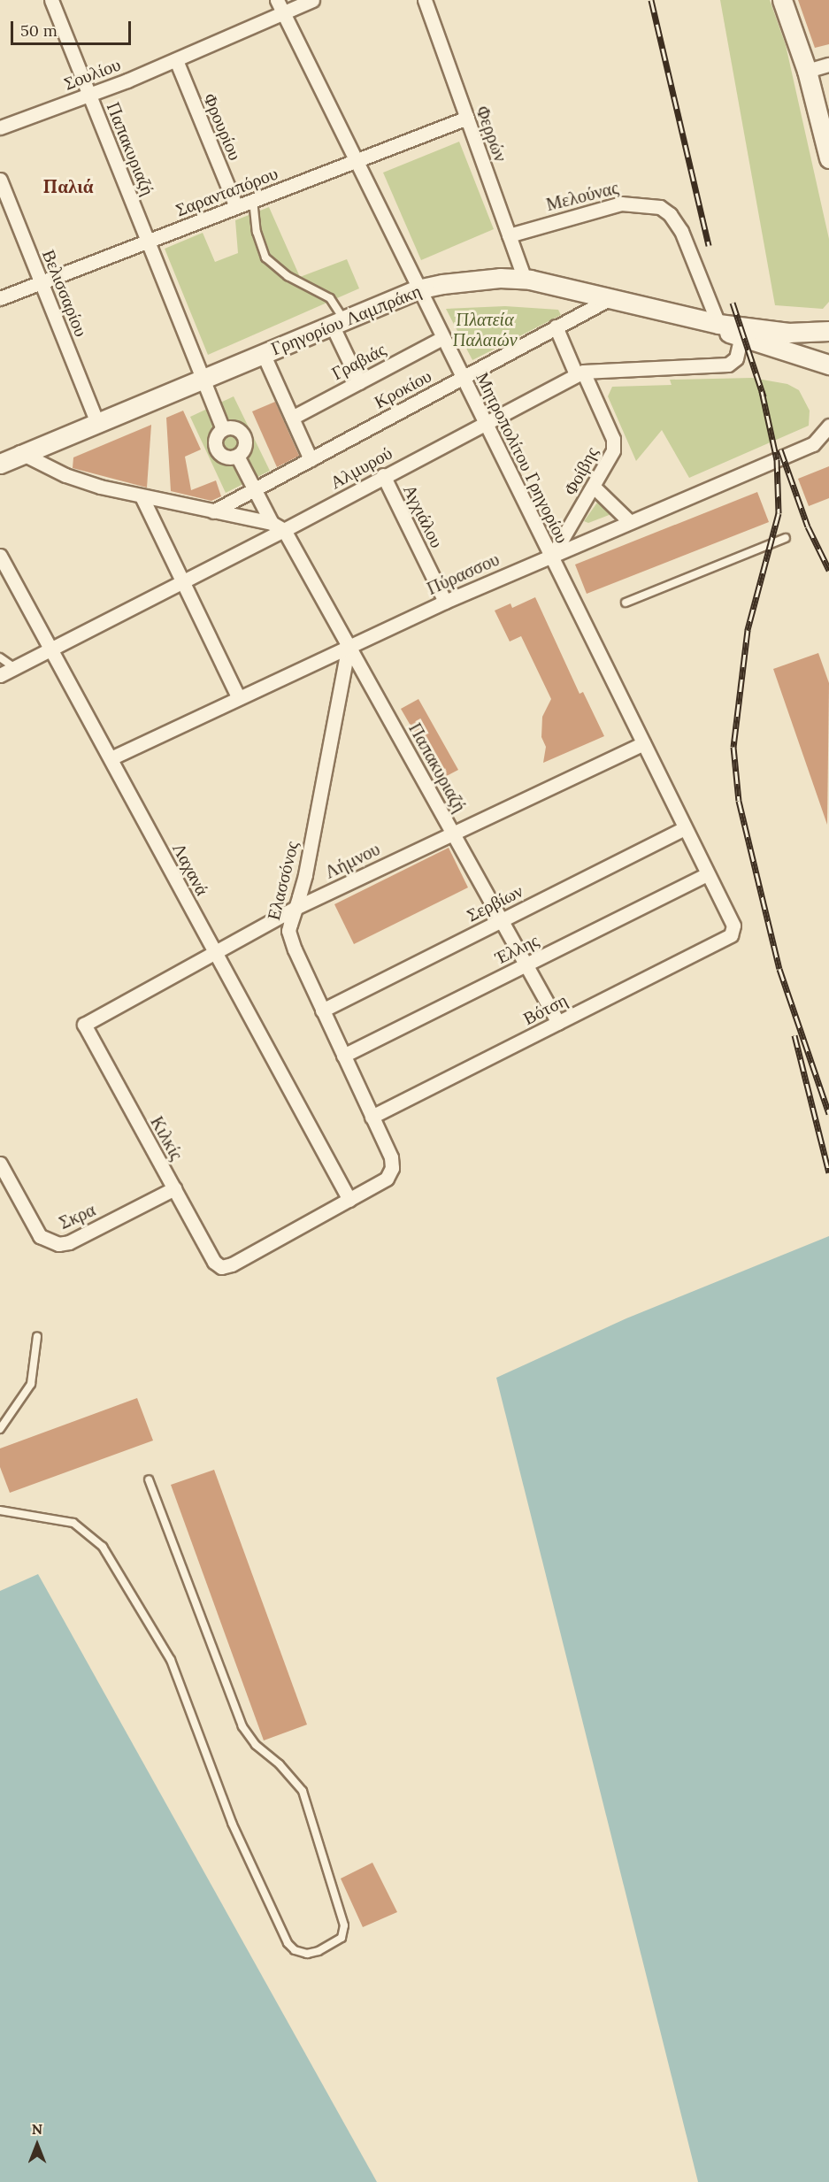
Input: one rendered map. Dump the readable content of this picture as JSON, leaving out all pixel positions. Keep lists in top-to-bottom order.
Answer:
{
  "streets": {
    "main road": ["Γρηγορίου Λαμπράκη"],
    "street": [
      "Σουλίου",
      "Φρουρίου",
      "Φερρών",
      "Παπακυριαζή",
      "Σαρανταπόρου",
      "Μελούνας",
      "Βελισσαρίου",
      "Γραβιάς",
      "Κροκίου",
      "Μητροπολίτου Γρηγορίου",
      "Αλμυρού",
      "Φοίβης",
      "Αγχιάλου",
      "Πύρασσου",
      "Λήμνου",
      "Λαχανά",
      "Ελασσόνος",
      "Σερβίων",
      "Έλλης",
      "Βότση",
      "Κιλκίς",
      "Σκρα"
    ]
  },
  "crossings": [
    ["Σουλίου", "Φρουρίου"],
    ["Σουλίου", "Παπακυριαζή"],
    ["Σουλίου", "Μητροπολίτου Γρηγορίου"],
    ["Φρουρίου", "Σαρανταπόρου"],
    ["Φερρών", "Σαρανταπόρου"],
    ["Φερρών", "Μελούνας"],
    ["Φερρών", "Γρηγορίου Λαμπράκη"],
    ["Παπακυριαζή", "Σαρανταπόρου"],
    ["Παπακυριαζή", "Γρηγορίου Λαμπράκη"],
    ["Παπακυριαζή", "Αλμυρού"],
    ["Παπακυριαζή", "Πύρασσου"],
    ["Παπακυριαζή", "Λήμνου"],
    ["Παπακυριαζή", "Ελασσόνος"],
    ["Παπακυριαζή", "Σερβίων"],
    ["Παπακυριαζή", "Έλλης"],
    ["Παπακυριαζή", "Βότση"],
    ["Σαρανταπόρου", "Βελισσαρίου"],
    ["Σαρανταπόρου", "Μητροπολίτου Γρηγορίου"],
    ["Μελούνας", "Γρηγορίου Λαμπράκη"],
    ["Βελισσαρίου", "Γρηγορίου Λαμπράκη"],
    ["Γρηγορίου Λαμπράκη", "Κροκίου"],
    ["Γρηγορίου Λαμπράκη", "Μητροπολίτου Γρηγορίου"],
    ["Γραβιάς", "Μητροπολίτου Γρηγορίου"],
    ["Κροκίου", "Μητροπολίτου Γρηγορίου"],
    ["Κροκίου", "Φοίβης"],
    ["Μητροπολίτου Γρηγορίου", "Αλμυρού"],
    ["Μητροπολίτου Γρηγορίου", "Φοίβης"],
    ["Μητροπολίτου Γρηγορίου", "Πύρασσου"],
    ["Μητροπολίτου Γρηγορίου", "Λήμνου"],
    ["Μητροπολίτου Γρηγορίου", "Σερβίων"],
    ["Μητροπολίτου Γρηγορίου", "Έλλης"],
    ["Μητροπολίτου Γρηγορίου", "Βότση"],
    ["Αλμυρού", "Φοίβης"],
    ["Αλμυρού", "Αγχιάλου"],
    ["Αλμυρού", "Λαχανά"],
    ["Φοίβης", "Πύρασσου"],
    ["Αγχιάλου", "Πύρασσου"],
    ["Πύρασσου", "Λαχανά"],
    ["Πύρασσου", "Ελασσόνος"],
    ["Λήμνου", "Λαχανά"],
    ["Λήμνου", "Ελασσόνος"],
    ["Λήμνου", "Κιλκίς"],
    ["Λαχανά", "Ελασσόνος"],
    ["Λαχανά", "Κιλκίς"],
    ["Ελασσόνος", "Σερβίων"],
    ["Ελασσόνος", "Έλλης"],
    ["Ελασσόνος", "Βότση"],
    ["Ελασσόνος", "Κιλκίς"],
    ["Κιλκίς", "Σκρα"]
  ],
  "districts": ["Παλιά"],
  "parks": ["Πλατεία Παλαιών"],
  "scale_bar": "50 m",
  "north": "top"
}
